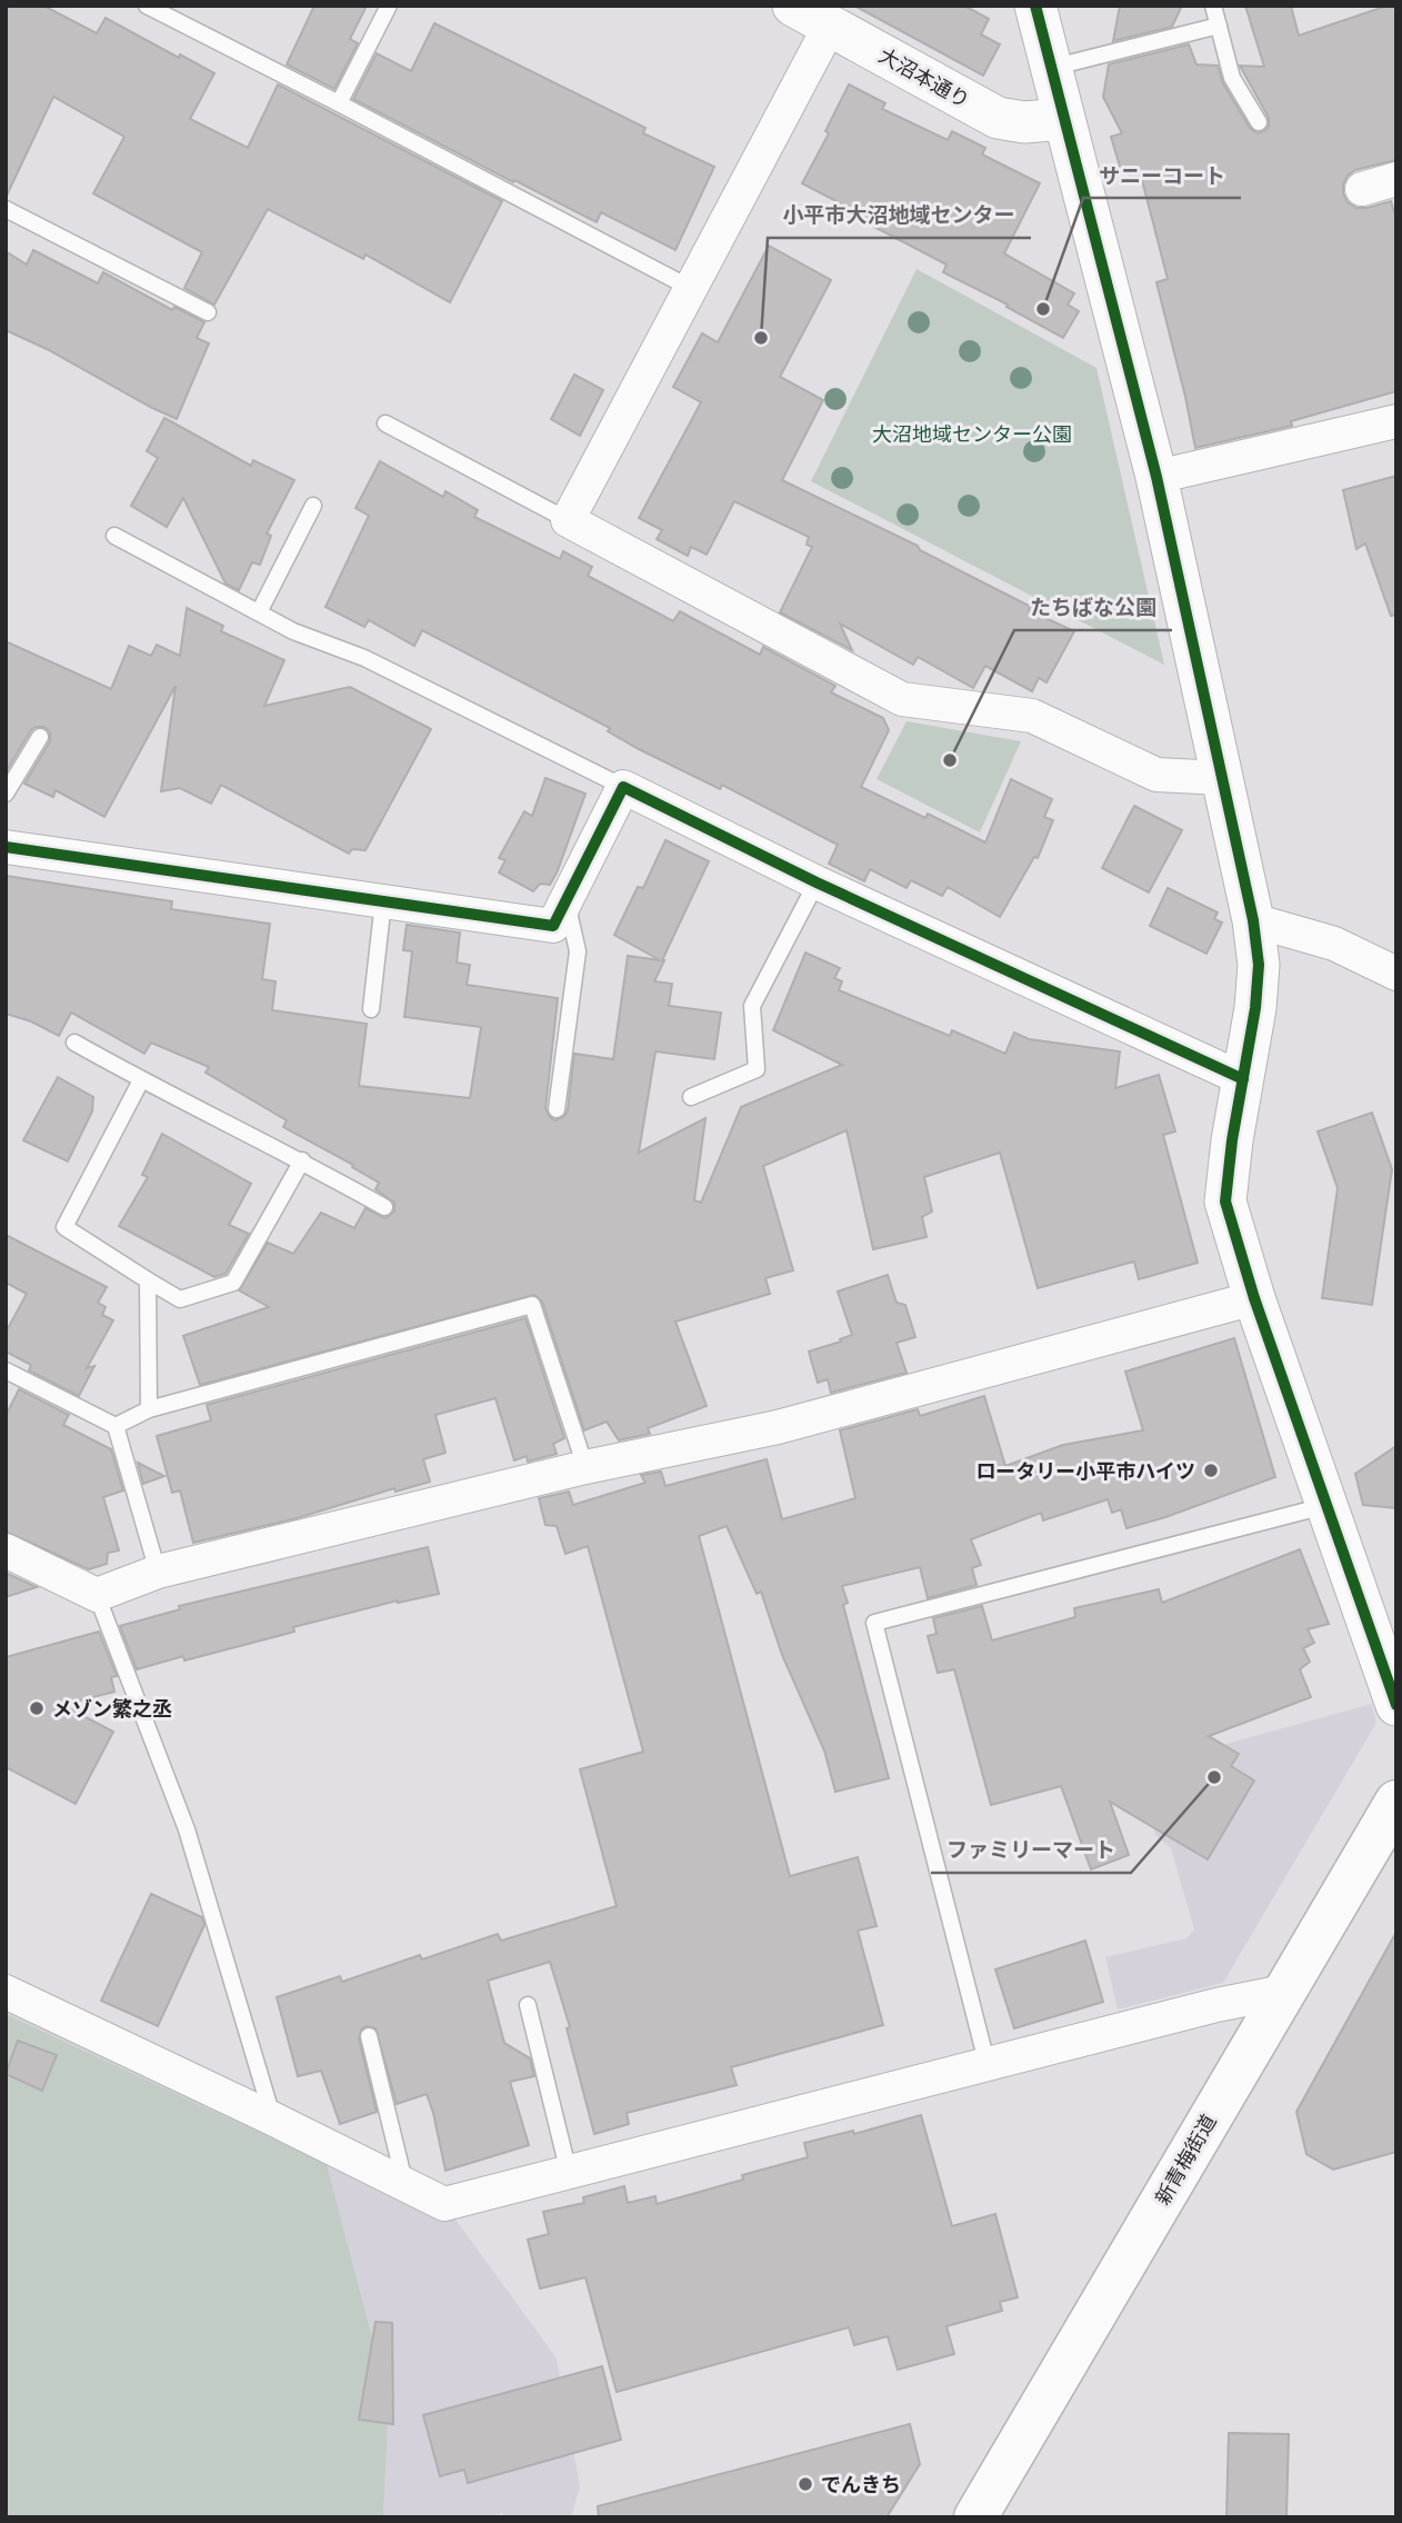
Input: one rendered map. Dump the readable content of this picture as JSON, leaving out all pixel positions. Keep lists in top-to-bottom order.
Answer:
{
  "streets": {
    "main road": ["新青梅街道"],
    "street": ["大沼本通り"]
  },
  "parks": ["大沼地域センター公園"],
  "places": [
    "サニーコート",
    "小平市大沼地域センター",
    "たちばな公園",
    "ロータリー小平市ハイツ",
    "メゾン繁之丞",
    "ファミリーマート",
    "でんきち"
  ]
}
